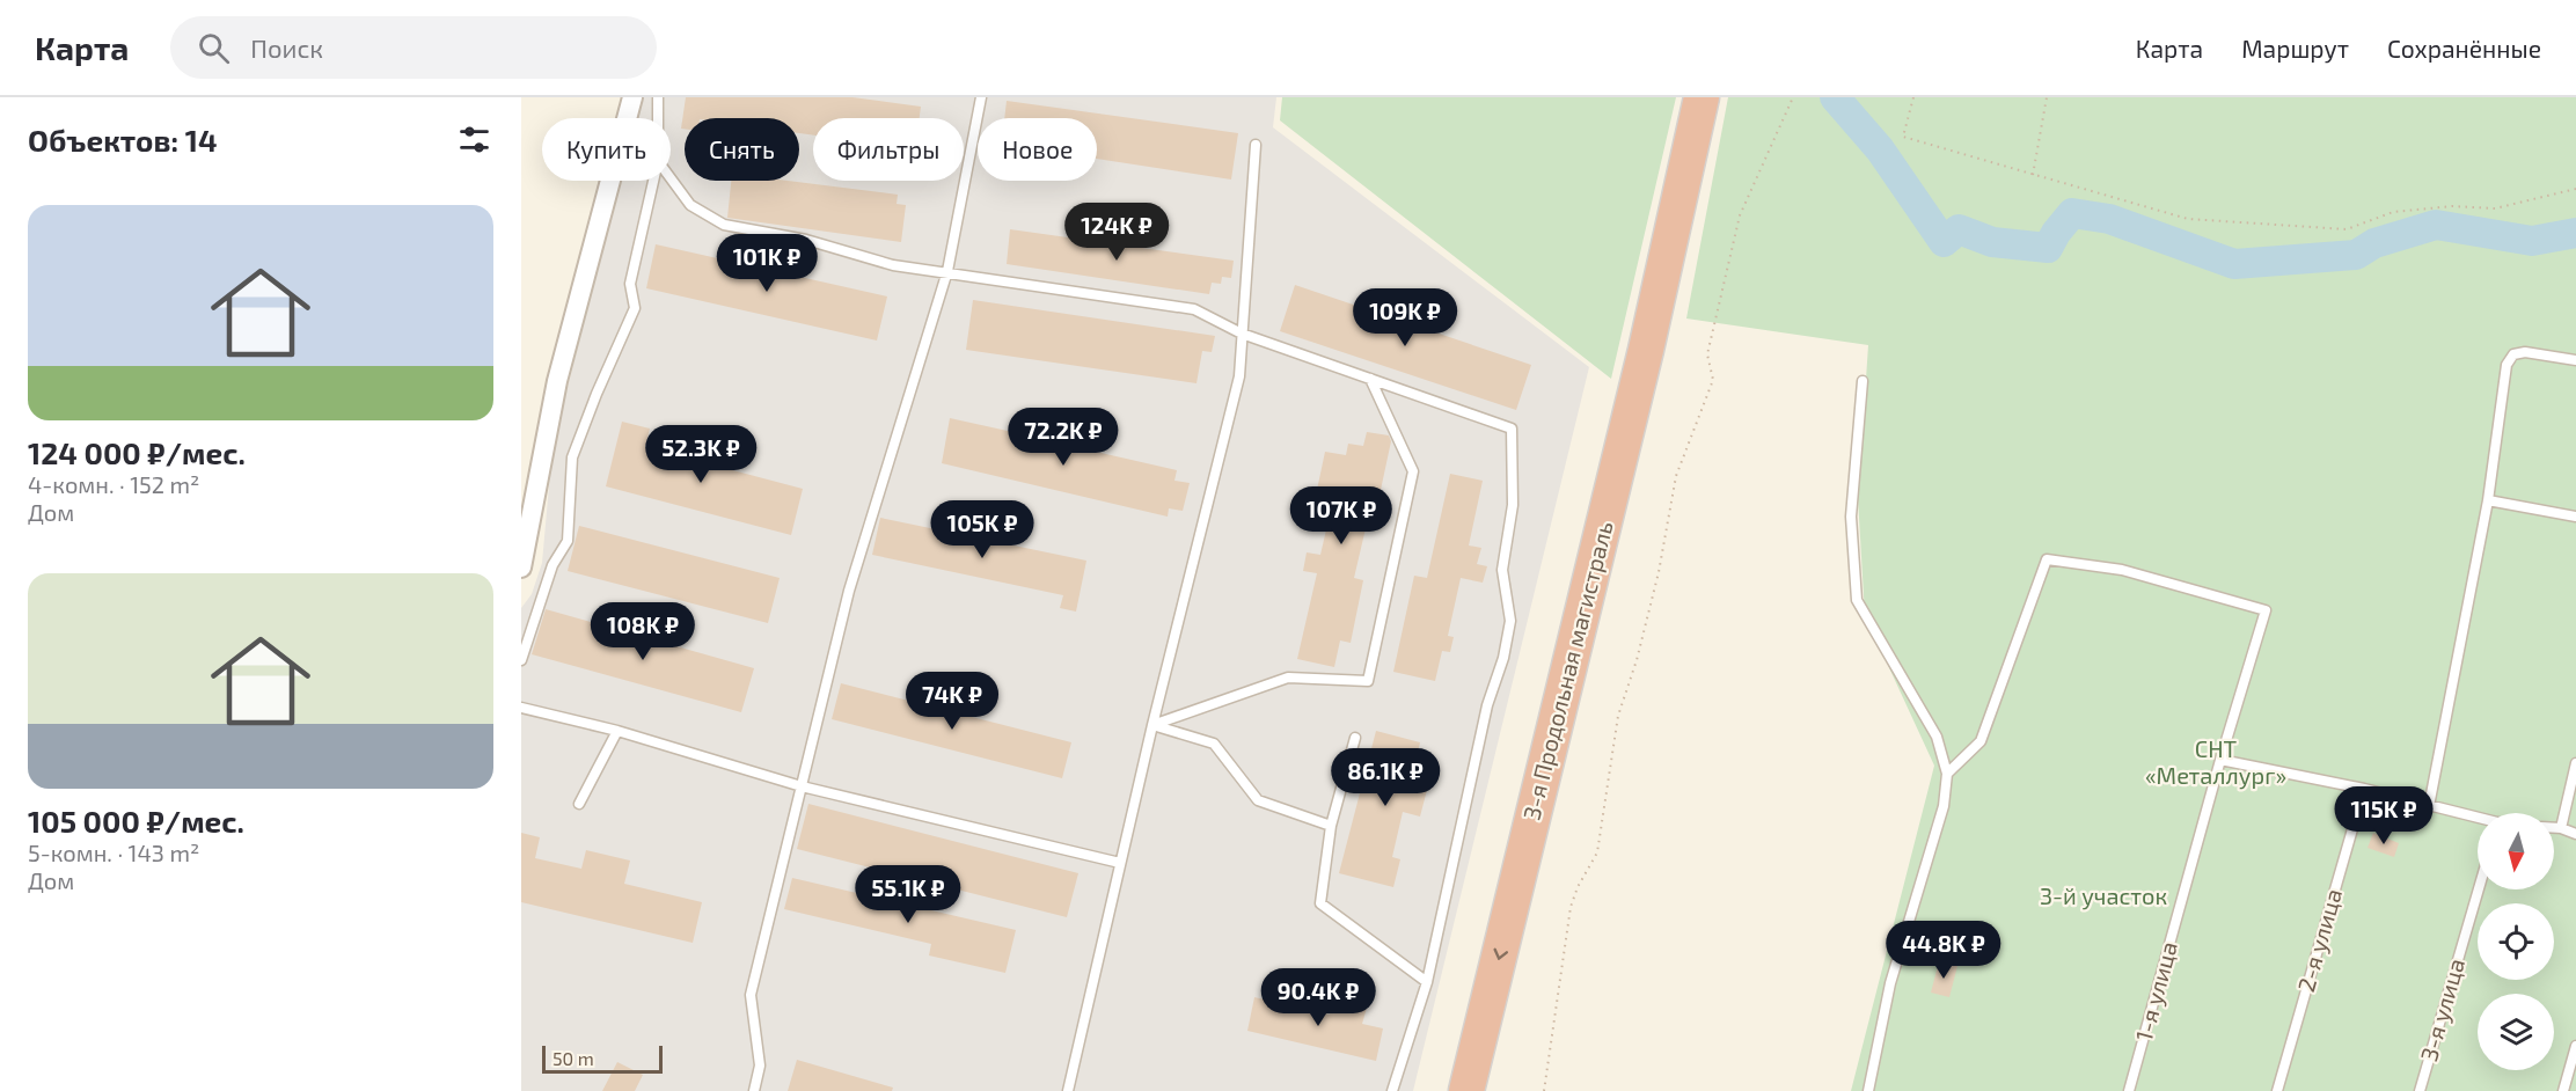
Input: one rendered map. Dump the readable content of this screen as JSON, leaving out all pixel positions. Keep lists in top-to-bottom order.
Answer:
{
  "streets": {
    "highway": ["3-я Продольная магистраль"],
    "lane": ["2-я улица", "1-я улица", "3-я улица"]
  },
  "parks": ["СНТ «Металлург»", "3-й участок"],
  "scale_bar": "50 m",
  "north": "bottom",
  "page": {
    "header": "Карта",
    "search": "Поиск",
    "nav": ["Карта", "Маршрут", "Сохранённые"],
    "heading": "Объектов: 14",
    "chip": [
      "Купить",
      "Снять",
      "Фильтры",
      "Новое"
    ],
    "list": [
      {
        "name": "124 000 ₽/мес.",
        "note": "4-комн. · 152 m² · Дом"
      },
      {
        "name": "105 000 ₽/мес.",
        "note": "5-комн. · 143 m² · Дом"
      }
    ],
    "price": [
      "124K ₽",
      "101K ₽",
      "109K ₽",
      "72.2K ₽",
      "52.3K ₽",
      "107K ₽",
      "105K ₽",
      "108K ₽",
      "74K ₽",
      "86.1K ₽",
      "115K ₽",
      "55.1K ₽",
      "44.8K ₽",
      "90.4K ₽"
    ],
    "scale": "50 m"
  }
}
